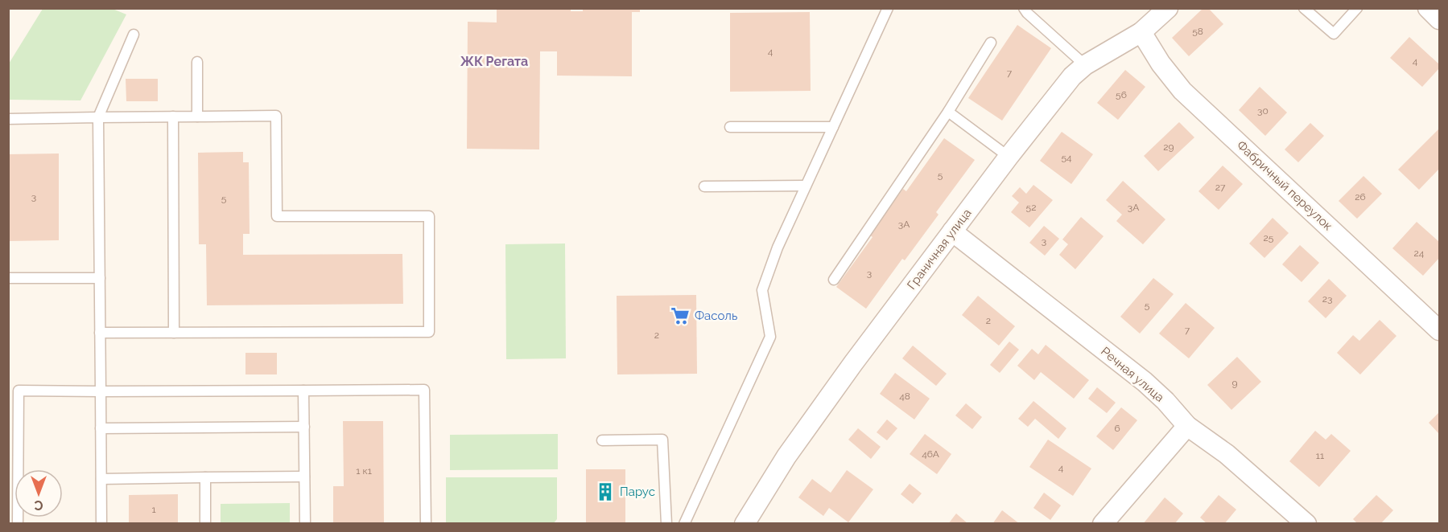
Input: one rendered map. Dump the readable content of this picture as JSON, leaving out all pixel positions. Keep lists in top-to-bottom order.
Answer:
{
  "streets": {
    "street": ["Фабричный переулок", "Граничная улица", "Речная улица"]
  },
  "crossings": [
    ["Фабричный переулок", "Граничная улица"],
    ["Граничная улица", "Речная улица"]
  ],
  "districts": ["ЖК Регата"],
  "places": {
    "supermarket": ["Фасоль"],
    "building": ["Парус"]
  },
  "house_numbers": [
    "58",
    "4",
    "4",
    "7",
    "56",
    "30",
    "29",
    "54",
    "5",
    "27",
    "3",
    "26",
    "5",
    "52",
    "3А",
    "3А",
    "25",
    "3",
    "24",
    "3",
    "23",
    "5",
    "2",
    "7",
    "2",
    "9",
    "48",
    "6",
    "46А",
    "11",
    "4",
    "1 к1",
    "1"
  ],
  "north": "bottom"
}
